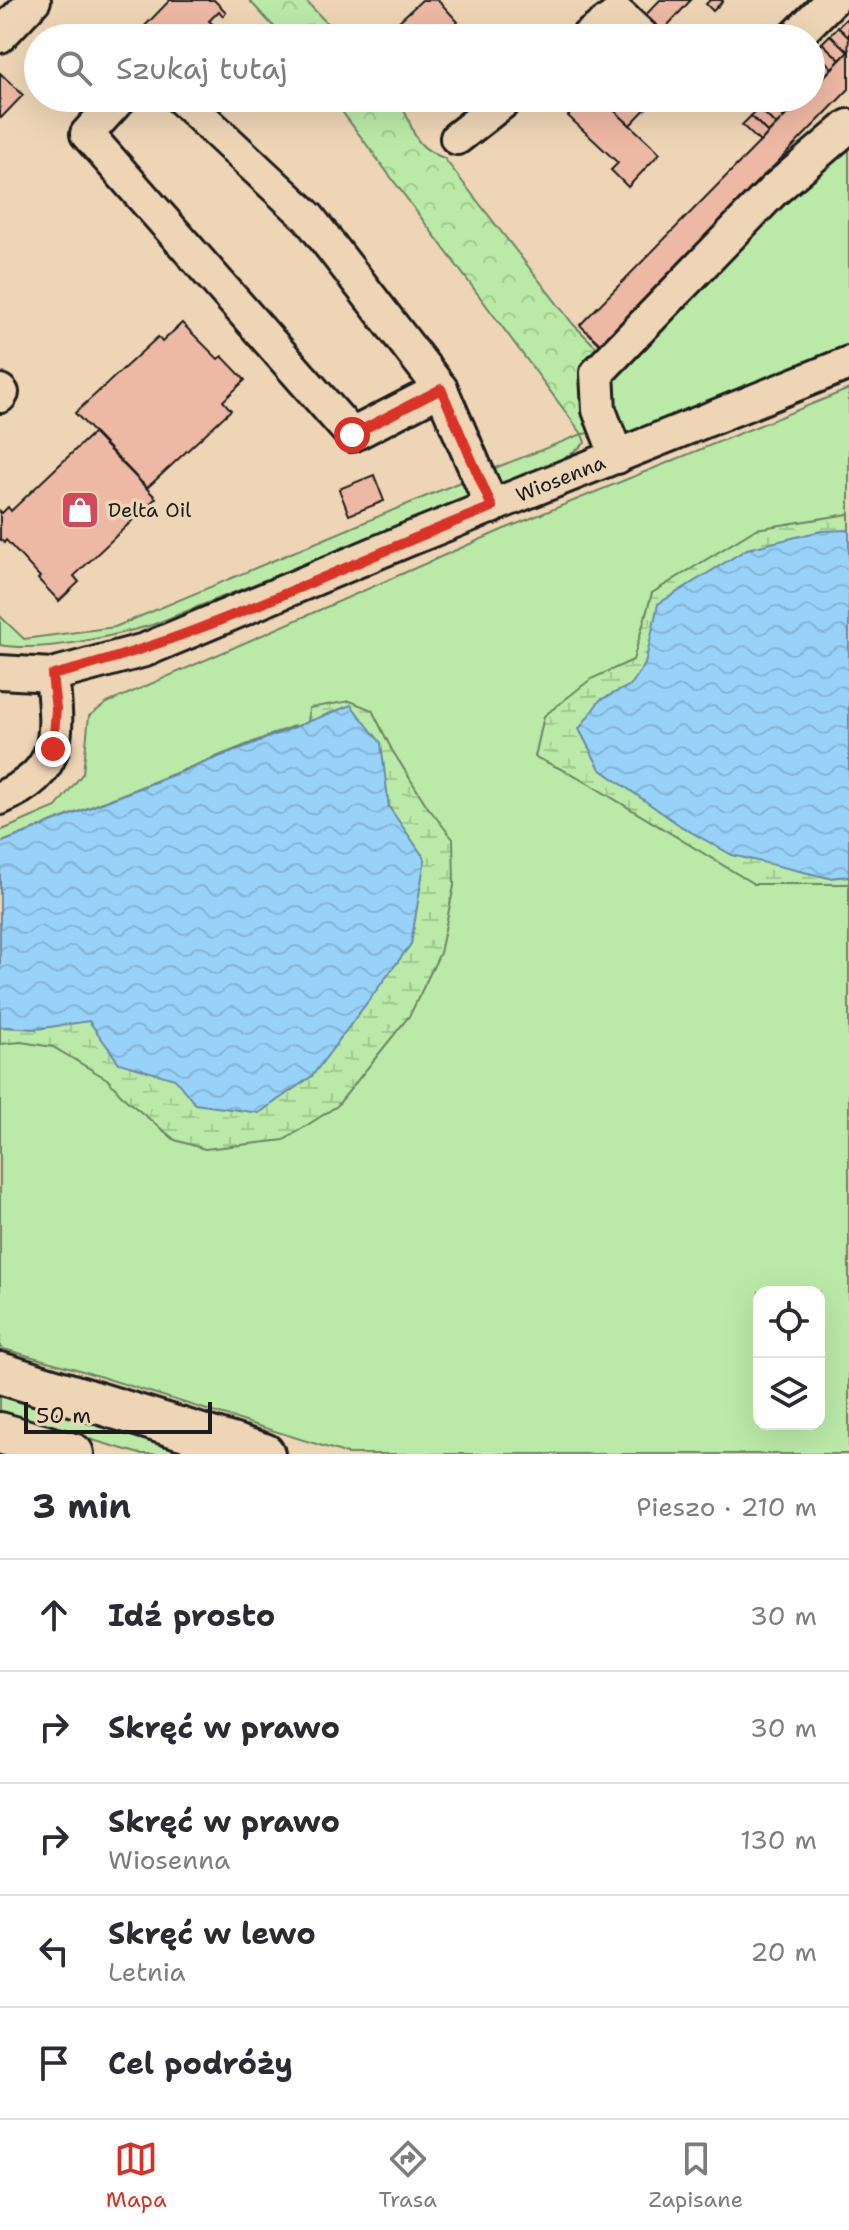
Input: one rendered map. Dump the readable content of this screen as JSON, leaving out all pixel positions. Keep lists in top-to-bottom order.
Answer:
{
  "streets": {
    "street": ["Wiosenna"]
  },
  "places": {
    "shop": ["Delta Oil"]
  },
  "scale_bar": "50 m",
  "page": {
    "search": "Szukaj tutaj",
    "scale": "50 m",
    "heading": ["3 min", "Pieszo · 210 m"],
    "list": [
      ["Idź prosto", "30 m"],
      ["Skręć w prawo", "30 m"],
      ["Skręć w prawo", "Wiosenna", "130 m"],
      ["Skręć w lewo", "Letnia", "20 m"],
      "Cel podróży"
    ],
    "nav": ["Mapa", "Trasa", "Zapisane"]
  }
}
